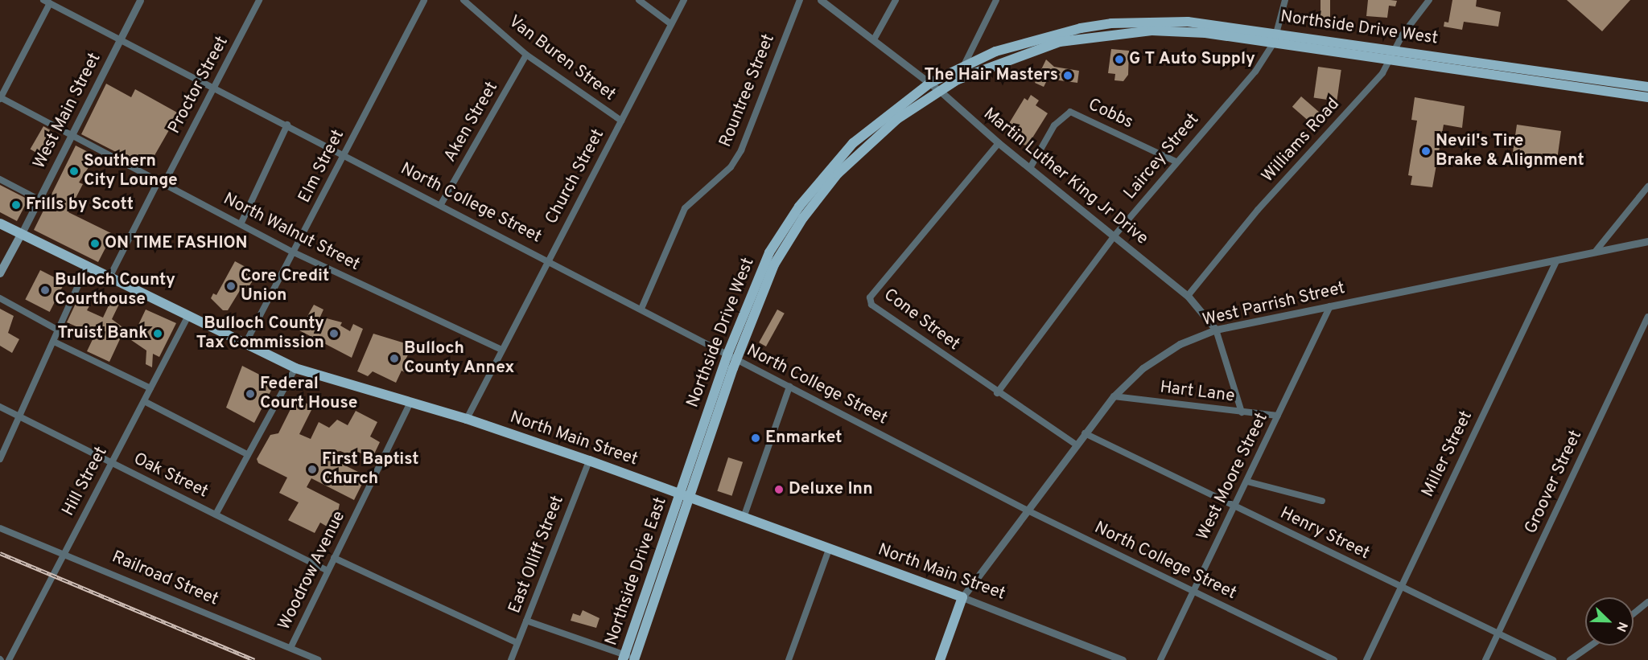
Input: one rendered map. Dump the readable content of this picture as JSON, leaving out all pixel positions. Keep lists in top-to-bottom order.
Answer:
{
  "streets": {
    "main road": ["Northside Drive West", "North Main Street", "Northside Drive East"],
    "street": [
      "Van Buren Street",
      "Proctor Street",
      "Rountree Street",
      "West Main Street",
      "Cobbs",
      "Aken Street",
      "Williams Road",
      "Laircey Street",
      "Elm Street",
      "Church Street",
      "Martin Luther King Jr Drive",
      "North College Street",
      "North Walnut Street",
      "West Parrish Street",
      "Cone Street",
      "Hart Lane",
      "Miller Street",
      "Oak Street",
      "West Moore Street",
      "Hill Street",
      "Groover Street",
      "Henry Street",
      "East Olliff Street",
      "Woodrow Avenue",
      "Railroad Street"
    ]
  },
  "crossings": [
    ["Northside Drive West", "Williams Road"],
    ["Northside Drive West", "Laircey Street"],
    ["Northside Drive West", "Martin Luther King Jr Drive"],
    ["Northside Drive West", "North College Street"],
    ["Northside Drive West", "North Main Street"],
    ["Northside Drive West", "Northside Drive East"],
    ["Van Buren Street", "Aken Street"],
    ["Van Buren Street", "Church Street"],
    ["Proctor Street", "North College Street"],
    ["Proctor Street", "North Walnut Street"],
    ["Proctor Street", "North Main Street"],
    ["Rountree Street", "North College Street"],
    ["West Main Street", "North College Street"],
    ["West Main Street", "North Walnut Street"],
    ["West Main Street", "North Main Street"],
    ["Cobbs", "Laircey Street"],
    ["Cobbs", "Martin Luther King Jr Drive"],
    ["Aken Street", "North College Street"],
    ["Williams Road", "Martin Luther King Jr Drive"],
    ["Laircey Street", "Martin Luther King Jr Drive"],
    ["Laircey Street", "Cone Street"],
    ["Elm Street", "North College Street"],
    ["Elm Street", "North Walnut Street"],
    ["Elm Street", "North Main Street"],
    ["Church Street", "North College Street"],
    ["Church Street", "North Walnut Street"],
    ["Church Street", "North Main Street"],
    ["Martin Luther King Jr Drive", "West Parrish Street"],
    ["Martin Luther King Jr Drive", "Cone Street"],
    ["Martin Luther King Jr Drive", "Hart Lane"],
    ["North College Street", "West Parrish Street"],
    ["North College Street", "West Moore Street"],
    ["West Parrish Street", "Cone Street"],
    ["West Parrish Street", "Hart Lane"],
    ["West Parrish Street", "North Main Street"],
    ["West Parrish Street", "Miller Street"],
    ["West Parrish Street", "West Moore Street"],
    ["West Parrish Street", "Henry Street"],
    ["Hart Lane", "West Moore Street"],
    ["North Main Street", "Hill Street"],
    ["North Main Street", "East Olliff Street"],
    ["North Main Street", "Woodrow Avenue"],
    ["North Main Street", "Northside Drive East"],
    ["Miller Street", "Henry Street"],
    ["Oak Street", "Hill Street"],
    ["Oak Street", "Woodrow Avenue"],
    ["West Moore Street", "Henry Street"],
    ["Hill Street", "Railroad Street"],
    ["Groover Street", "Henry Street"],
    ["Woodrow Avenue", "Railroad Street"]
  ],
  "places": [
    "G T Auto Supply",
    "The Hair Masters",
    "Nevil's Tire Brake & Alignment",
    "Southern City Lounge",
    "Frills by Scott",
    "ON TIME FASHION",
    "Core Credit Union",
    "Bulloch County Courthouse",
    "Truist Bank",
    "Bulloch County Tax Commission",
    "Bulloch County Annex",
    "Federal Court House",
    "Enmarket",
    "First Baptist Church",
    "Deluxe Inn"
  ],
  "north": "bottom right"
}
